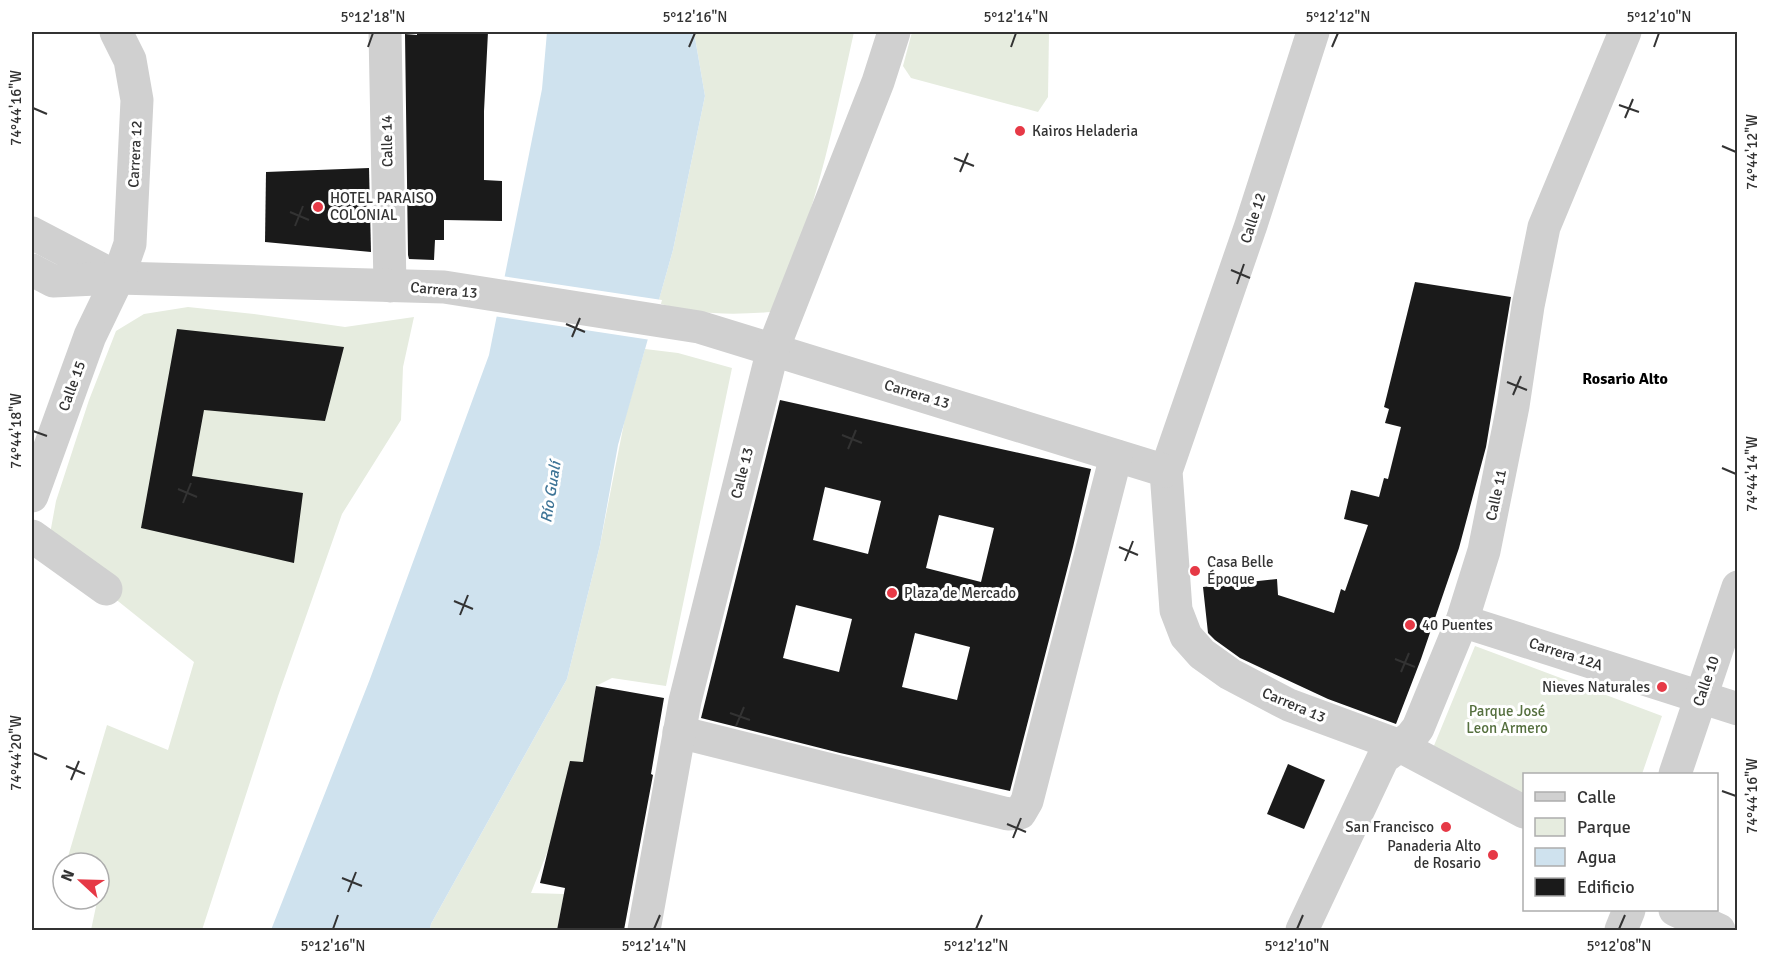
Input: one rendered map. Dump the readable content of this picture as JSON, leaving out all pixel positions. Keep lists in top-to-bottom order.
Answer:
{
  "streets": {
    "street": [
      "Calle 14",
      "Carrera 12",
      "Calle 12",
      "Carrera 13",
      "Calle 15",
      "Calle 13",
      "Calle 11",
      "Carrera 12A",
      "Calle 10"
    ]
  },
  "crossings": [
    ["Calle 14", "Carrera 13"],
    ["Carrera 12", "Carrera 13"],
    ["Carrera 12", "Calle 15"],
    ["Calle 12", "Carrera 13"],
    ["Carrera 13", "Calle 15"],
    ["Carrera 13", "Calle 13"],
    ["Carrera 13", "Calle 11"],
    ["Calle 11", "Carrera 12A"],
    ["Carrera 12A", "Calle 10"]
  ],
  "districts": ["Rosario Alto"],
  "water": ["Río Gualí"],
  "parks": ["Parque José Leon Armero"],
  "places": [
    "Kairos Heladeria",
    "HOTEL PARAISO COLONIAL",
    "Casa Belle Époque",
    "Plaza de Mercado",
    "40 Puentes",
    "Nieves Naturales",
    "San Francisco",
    "Panaderia Alto de Rosario"
  ],
  "legend": [
    "Calle",
    "Parque",
    "Agua",
    "Edificio"
  ],
  "north": "left",
  "coordinates": [
    "5°12'18\"N",
    "5°12'16\"N",
    "5°12'14\"N",
    "5°12'12\"N",
    "5°12'10\"N",
    "74°44'16\"W",
    "74°44'12\"W",
    "74°44'18\"W",
    "74°44'14\"W",
    "74°44'20\"W",
    "5°12'08\"N"
  ]
}
